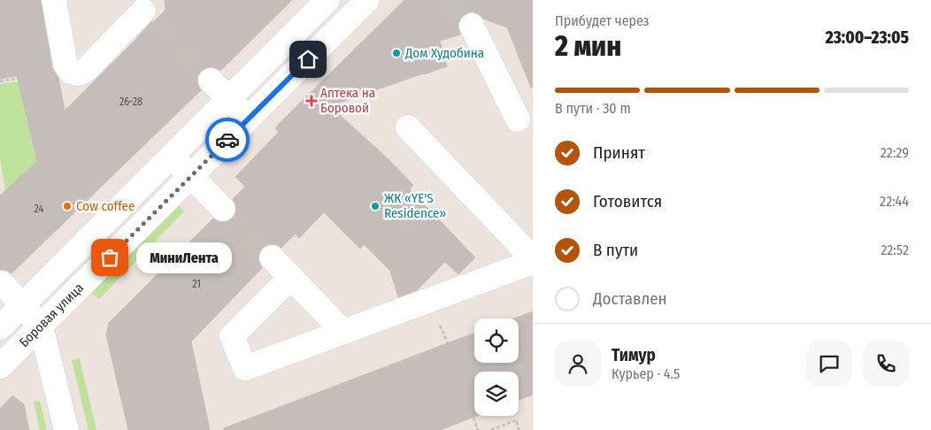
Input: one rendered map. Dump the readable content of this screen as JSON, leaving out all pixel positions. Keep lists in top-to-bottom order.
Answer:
{
  "streets": {
    "street": ["Боровая улица"]
  },
  "places": {
    "other": [
      "Дом Худобина",
      "Cow coffee",
      "ЖК «YE'S Residence»",
      "МиниЛента"
    ],
    "health": ["Аптека на Боровой"]
  },
  "house_numbers": ["26-28", "24", "21"],
  "page": {
    "heading": ["2 мин", "Прибудет через", "23:00–23:05"],
    "panel": ["Тимур", "Курьер · 4.5"],
    "bar": "В пути · 30 m",
    "list": [
      ["Принят", "22:29"],
      ["Готовится", "22:44"],
      ["В пути", "22:52"],
      "Доставлен"
    ],
    "bubble": "МиниЛента"
  }
}
